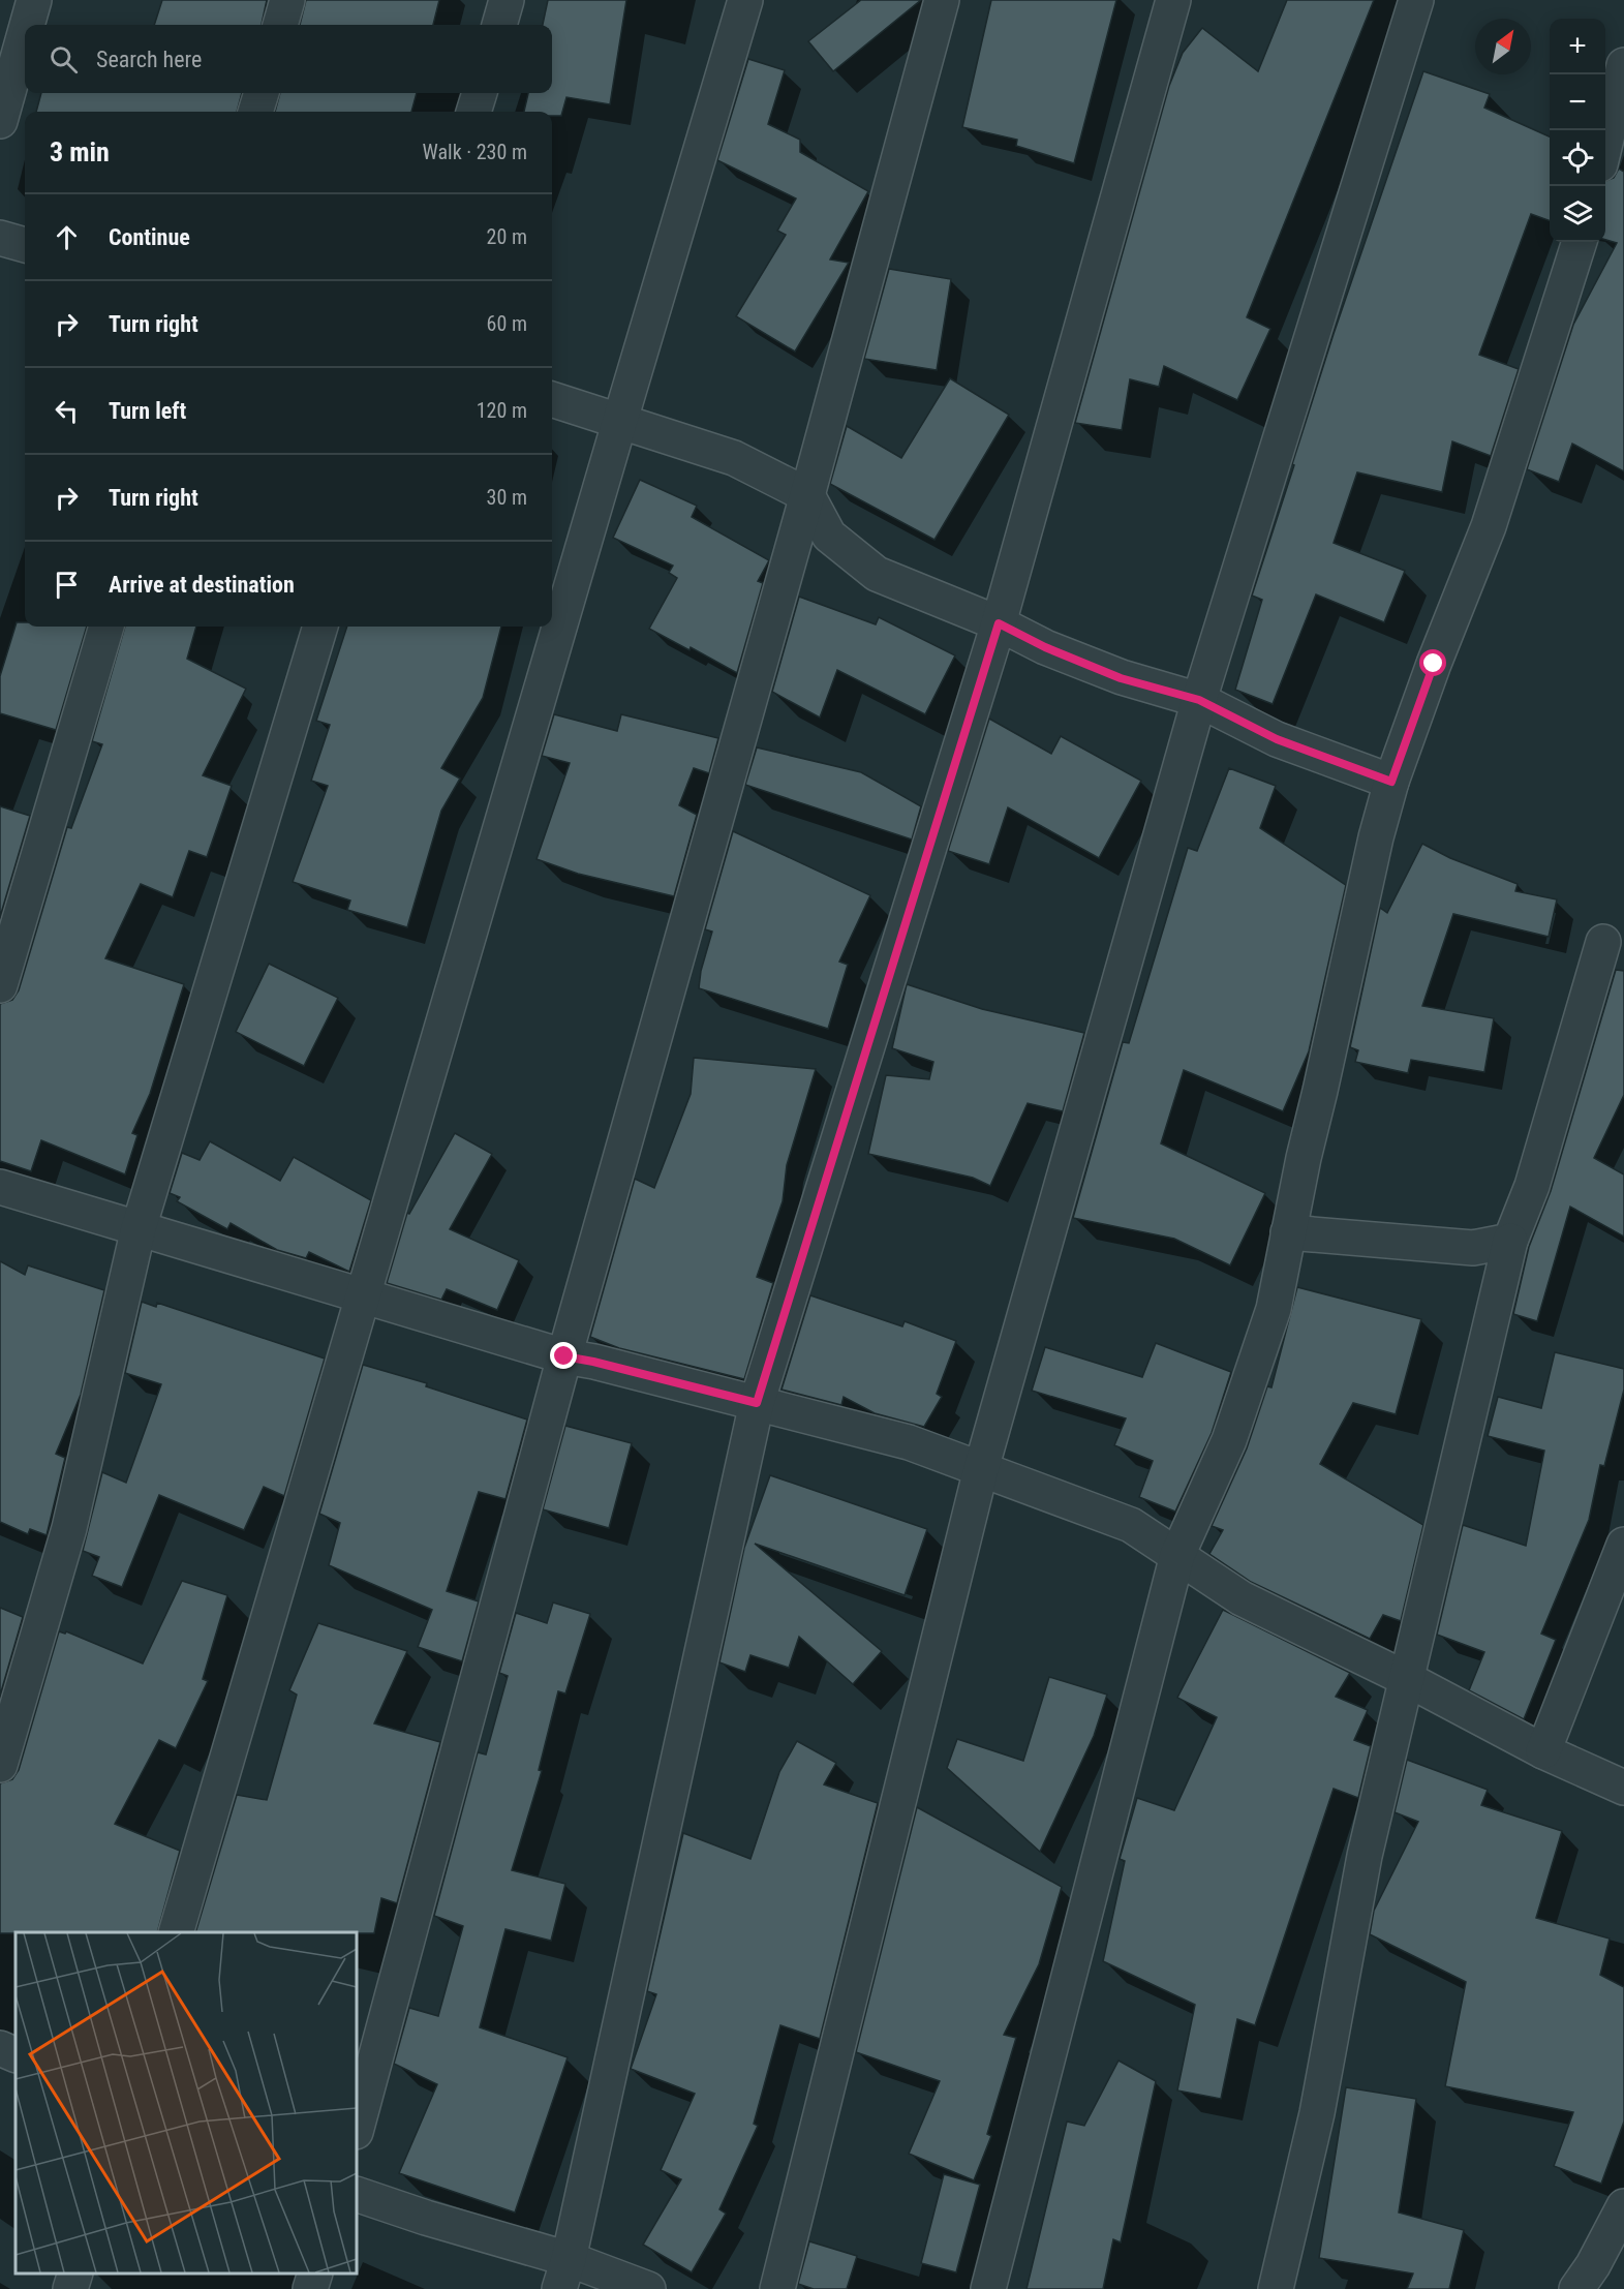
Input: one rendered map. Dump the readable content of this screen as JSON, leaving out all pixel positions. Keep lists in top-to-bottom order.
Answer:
{
  "north": "top right",
  "page": {
    "map_buttons": ["+", "−"],
    "search": "Search here",
    "heading": ["3 min", "Walk · 230 m"],
    "list": [
      ["Continue", "20 m"],
      ["Turn right", "60 m"],
      ["Turn left", "120 m"],
      ["Turn right", "30 m"],
      "Arrive at destination"
    ]
  }
}
